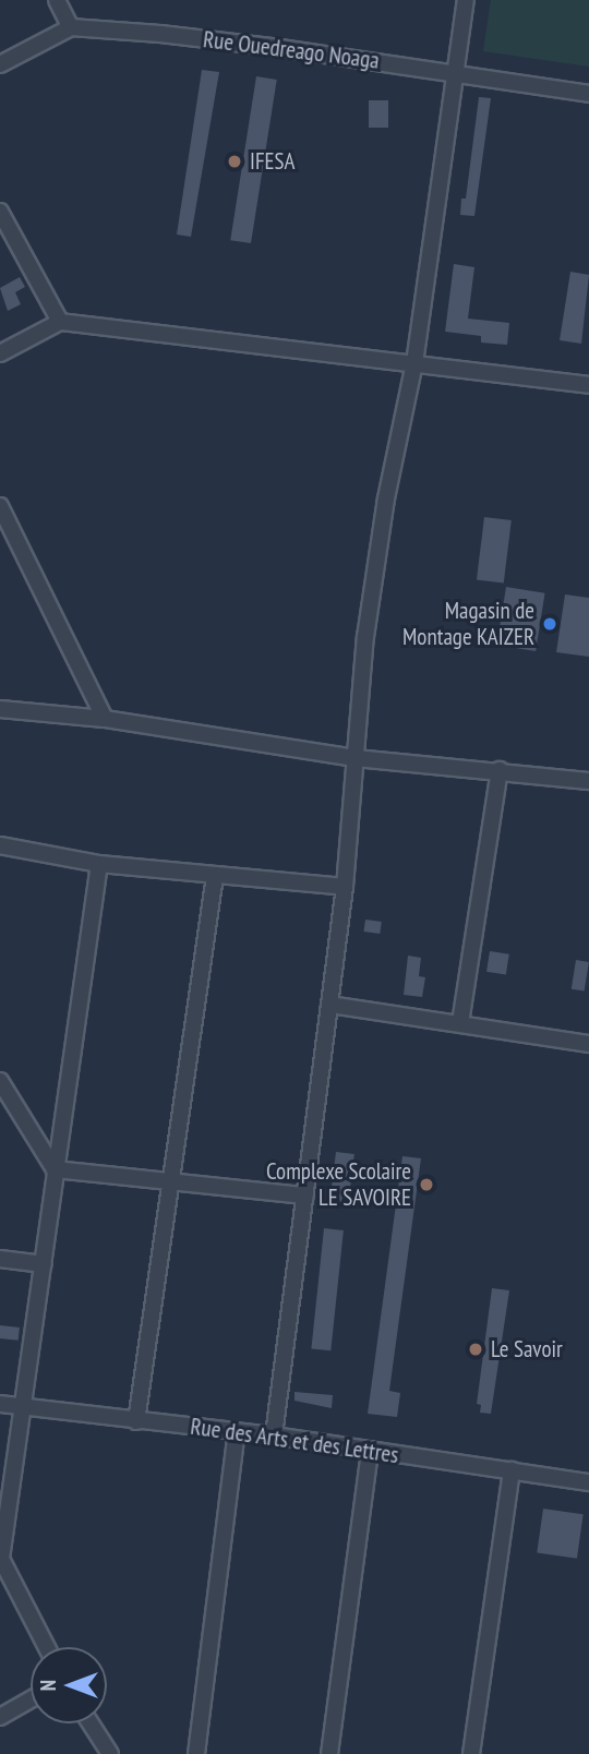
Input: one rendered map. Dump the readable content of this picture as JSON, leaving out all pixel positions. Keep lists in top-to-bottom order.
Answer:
{
  "streets": {
    "street": ["Rue Ouedreago Noaga", "Rue des Arts et des Lettres"]
  },
  "places": [
    "IFESA",
    "Magasin de Montage KAIZER",
    "Complexe Scolaire LE SAVOIRE",
    "Le Savoir"
  ],
  "north": "left"
}
